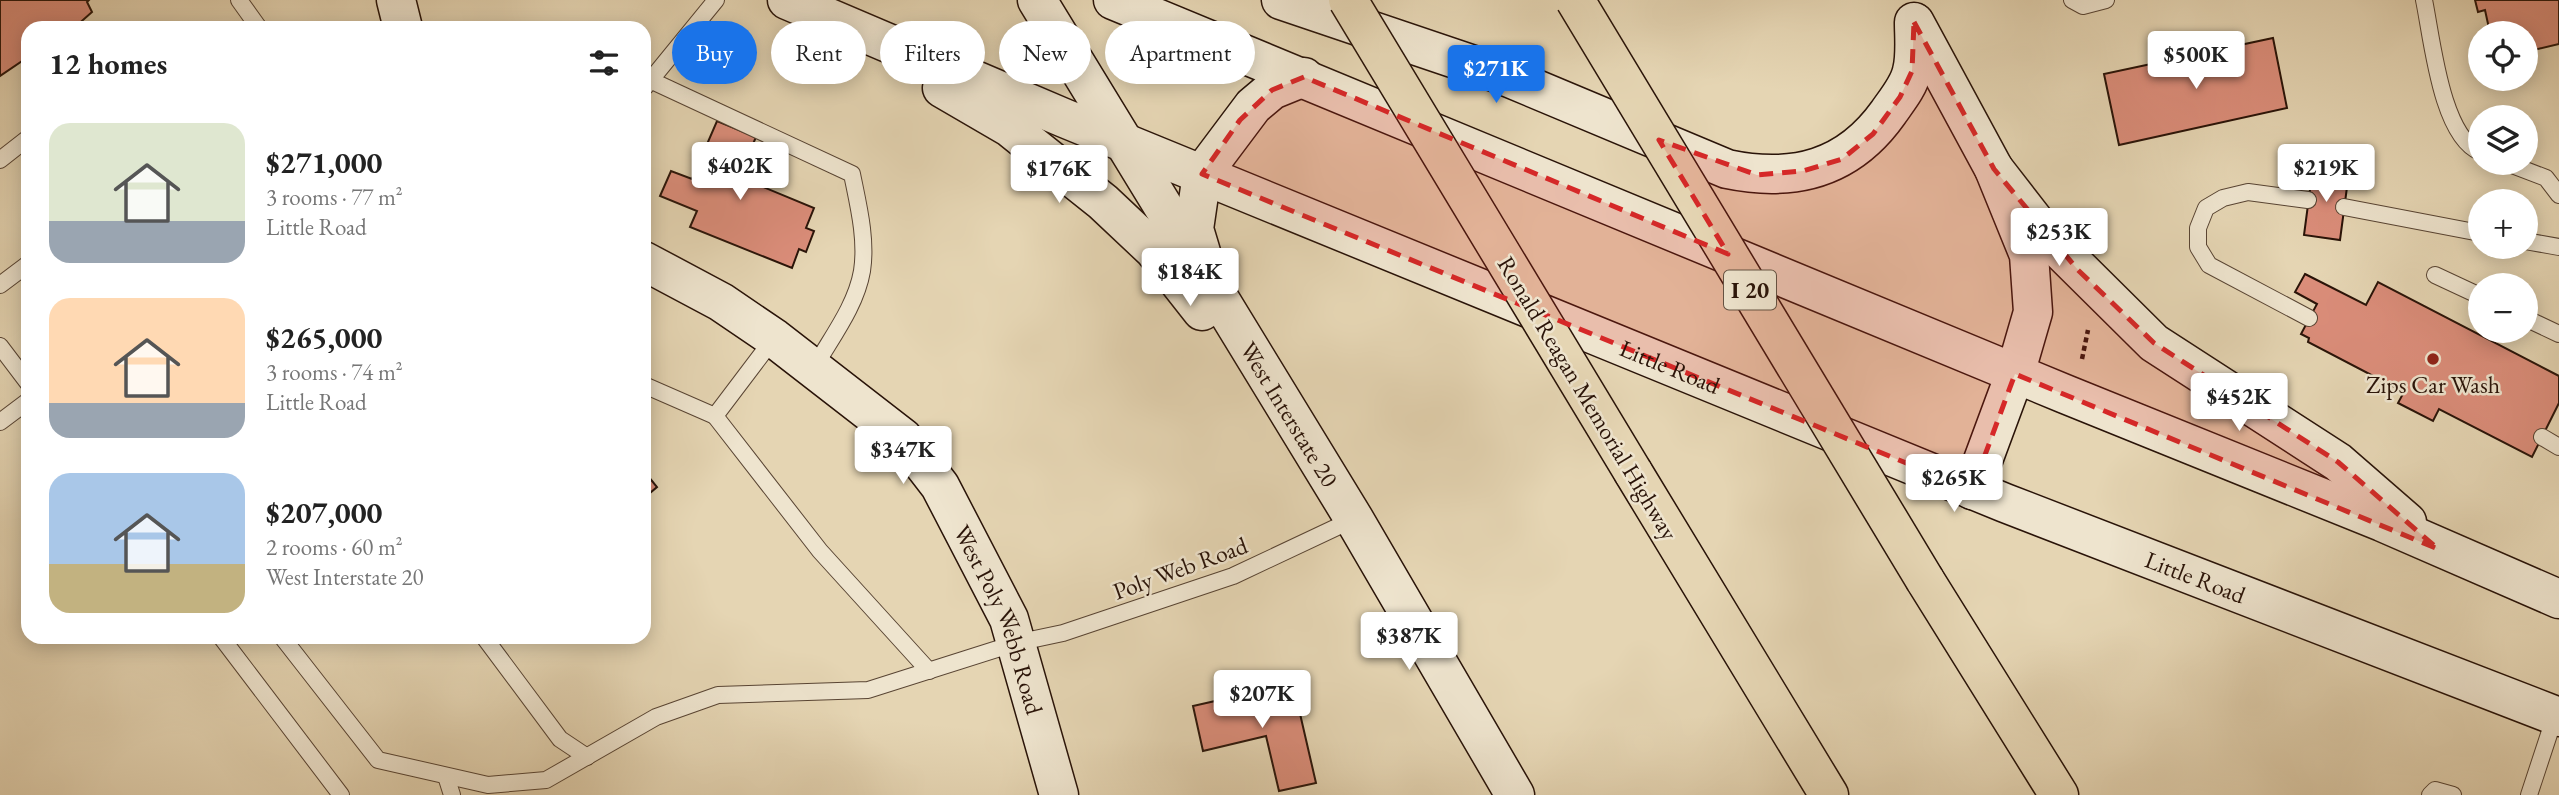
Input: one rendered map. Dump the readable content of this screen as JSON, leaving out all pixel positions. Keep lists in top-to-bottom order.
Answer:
{
  "streets": {
    "highway": ["I 20", "Ronald Reagan Memorial Highway"],
    "main road": ["Little Road", "West Interstate 20", "West Poly Webb Road"],
    "lane": ["Poly Web Road"]
  },
  "crossings": [
    ["Little Road", "West Interstate 20"],
    ["West Interstate 20", "Poly Web Road"],
    ["Poly Web Road", "West Poly Webb Road"]
  ],
  "places": ["Zips Car Wash"],
  "page": {
    "map_buttons": ["+", "−"],
    "chip": [
      "Buy",
      "Rent",
      "Filters",
      "New",
      "Apartment"
    ],
    "heading": "12 homes",
    "price": [
      "$500K",
      "$271K",
      "$402K",
      "$219K",
      "$176K",
      "$253K",
      "$184K",
      "$452K",
      "$347K",
      "$265K",
      "$387K",
      "$207K"
    ],
    "list": [
      {
        "name": "$271,000",
        "note": "3 rooms · 77 m² · Little Road"
      },
      {
        "name": "$265,000",
        "note": "3 rooms · 74 m² · Little Road"
      },
      {
        "name": "$207,000",
        "note": "2 rooms · 60 m² · West Interstate 20"
      }
    ]
  }
}
